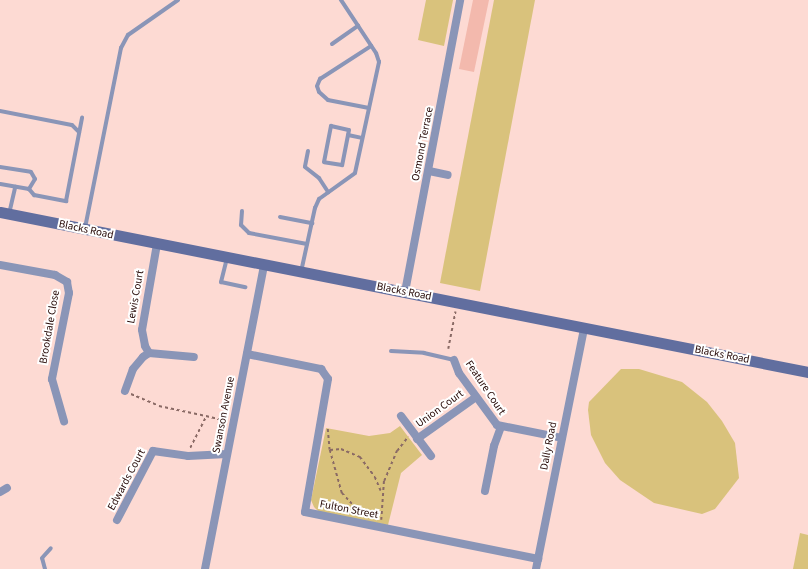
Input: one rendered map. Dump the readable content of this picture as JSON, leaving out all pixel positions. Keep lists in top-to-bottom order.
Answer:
{
  "streets": {
    "street": [
      "Osmond Terrace",
      "Blacks Road",
      "Lewis Court",
      "Brookdale Close",
      "Feature Court",
      "Union Court",
      "Swanson Avenue",
      "Dally Road",
      "Edwards Court",
      "Fulton Street"
    ]
  },
  "crossings": [
    ["Osmond Terrace", "Blacks Road"],
    ["Blacks Road", "Lewis Court"],
    ["Blacks Road", "Swanson Avenue"],
    ["Blacks Road", "Dally Road"],
    ["Feature Court", "Union Court"],
    ["Feature Court", "Dally Road"],
    ["Swanson Avenue", "Edwards Court"],
    ["Swanson Avenue", "Fulton Street"],
    ["Dally Road", "Fulton Street"]
  ]
}
